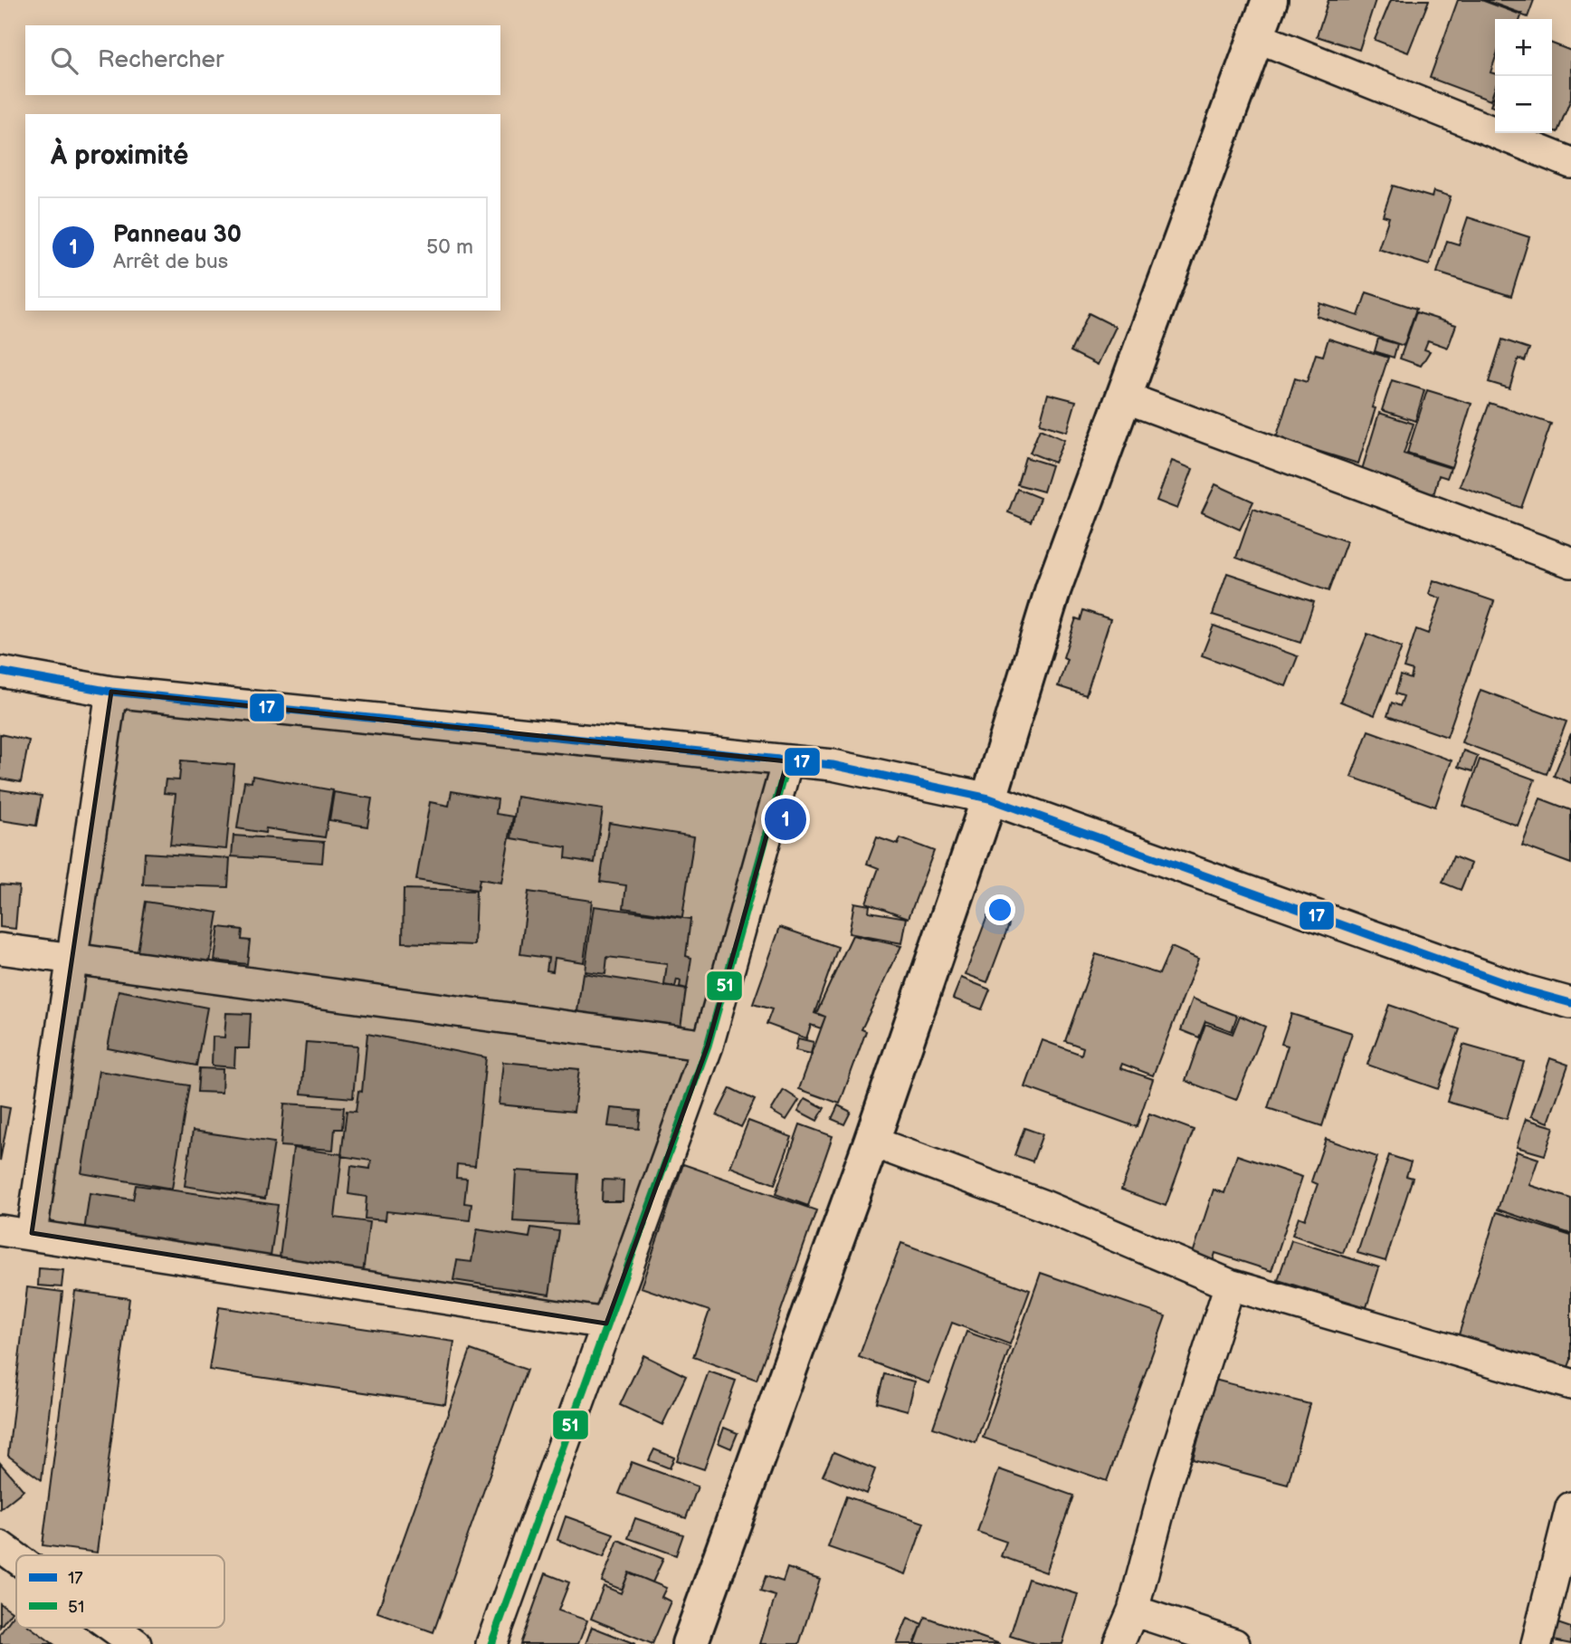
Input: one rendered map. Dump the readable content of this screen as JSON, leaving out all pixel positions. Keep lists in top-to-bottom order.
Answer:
{
  "lines": ["transit line 17", "transit line 51"],
  "legend": ["17", "51"],
  "page": {
    "map_buttons": ["+", "−"],
    "search": "Rechercher",
    "heading": "À proximité",
    "list": [
      {
        "mark": "1",
        "name": "Panneau 30",
        "note": "Arrêt de bus",
        "value": "50 m"
      }
    ],
    "pins": "1"
  }
}
